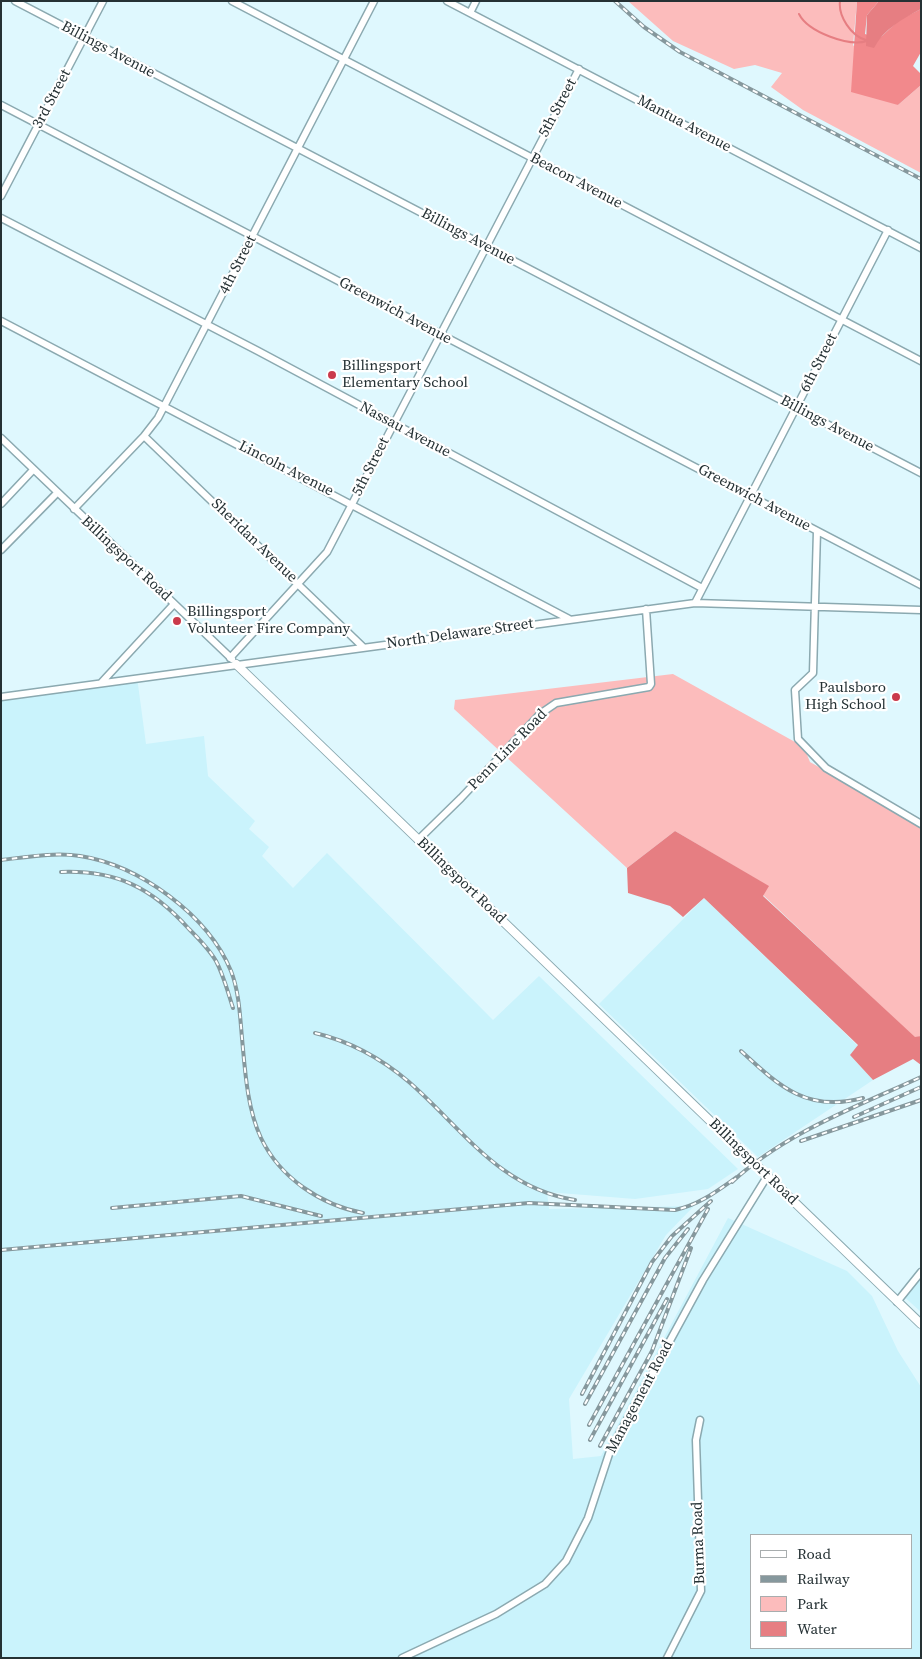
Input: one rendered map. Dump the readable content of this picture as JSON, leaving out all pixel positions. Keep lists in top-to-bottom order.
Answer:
{
  "streets": {
    "street": [
      "Billings Avenue",
      "3rd Street",
      "5th Street",
      "Mantua Avenue",
      "Beacon Avenue",
      "4th Street",
      "Greenwich Avenue",
      "6th Street",
      "Nassau Avenue",
      "Lincoln Avenue",
      "Sheridan Avenue",
      "Billingsport Road",
      "North Delaware Street",
      "Penn Line Road",
      "Management Road",
      "Burma Road"
    ]
  },
  "crossings": [
    ["Billings Avenue", "3rd Street"],
    ["Billings Avenue", "5th Street"],
    ["Billings Avenue", "4th Street"],
    ["Billings Avenue", "6th Street"],
    ["3rd Street", "Greenwich Avenue"],
    ["5th Street", "Mantua Avenue"],
    ["5th Street", "Beacon Avenue"],
    ["5th Street", "Greenwich Avenue"],
    ["5th Street", "Nassau Avenue"],
    ["5th Street", "Lincoln Avenue"],
    ["5th Street", "Sheridan Avenue"],
    ["5th Street", "Billingsport Road"],
    ["Mantua Avenue", "6th Street"],
    ["Beacon Avenue", "4th Street"],
    ["Beacon Avenue", "6th Street"],
    ["4th Street", "Greenwich Avenue"],
    ["4th Street", "Nassau Avenue"],
    ["4th Street", "Lincoln Avenue"],
    ["4th Street", "Sheridan Avenue"],
    ["4th Street", "Billingsport Road"],
    ["Greenwich Avenue", "6th Street"],
    ["6th Street", "Nassau Avenue"],
    ["6th Street", "North Delaware Street"],
    ["Lincoln Avenue", "North Delaware Street"],
    ["Sheridan Avenue", "North Delaware Street"],
    ["Billingsport Road", "North Delaware Street"],
    ["Billingsport Road", "Penn Line Road"],
    ["Billingsport Road", "Management Road"],
    ["North Delaware Street", "Penn Line Road"]
  ],
  "places": ["Billingsport Elementary School", "Billingsport Volunteer Fire Company", "Paulsboro High School"],
  "legend": [
    "Road",
    "Railway",
    "Park",
    "Water"
  ]
}
